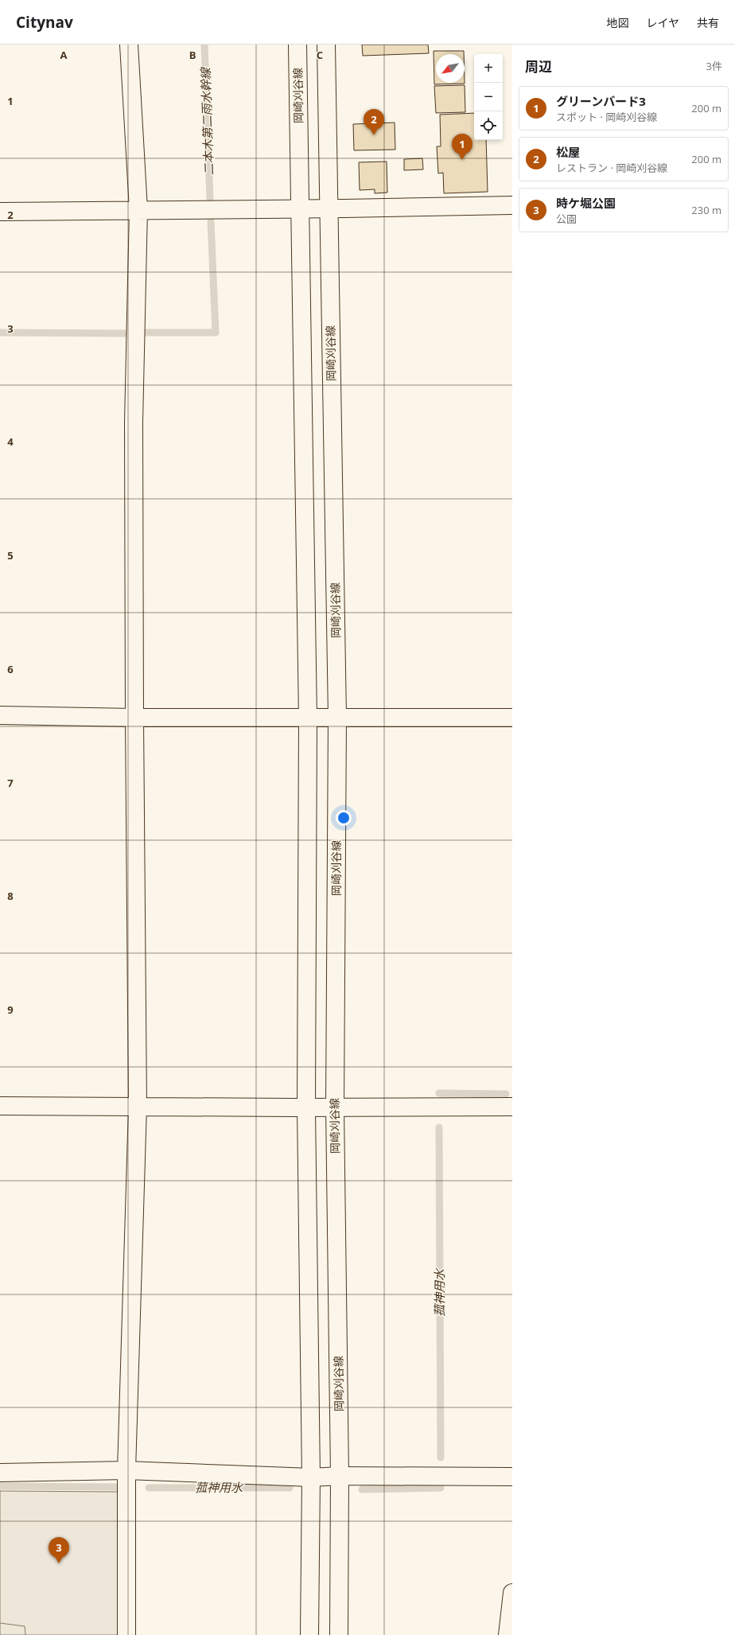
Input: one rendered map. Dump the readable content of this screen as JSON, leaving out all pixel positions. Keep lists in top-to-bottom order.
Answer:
{
  "streets": {
    "street": ["岡崎刈谷線"]
  },
  "water": ["二本木第二雨水幹線", "菰神用水"],
  "north": "bottom left",
  "page": {
    "header": "Citynav",
    "nav": ["地図", "レイヤ", "共有"],
    "heading": ["周辺", "3件"],
    "map_buttons": ["+", "−"],
    "list": [
      {
        "mark": "1",
        "name": "グリーンバード3",
        "note": "スポット · 岡崎刈谷線",
        "value": "200 m"
      },
      {
        "mark": "2",
        "name": "松屋",
        "note": "レストラン · 岡崎刈谷線",
        "value": "200 m"
      },
      {
        "mark": "3",
        "name": "時ケ堀公園",
        "note": "公園",
        "value": "230 m"
      }
    ],
    "pins": ["2", "1", "3"]
  },
  "grid": {
    "columns": ["A", "B", "C"],
    "rows": [
      "1",
      "2",
      "3",
      "4",
      "5",
      "6",
      "7",
      "8",
      "9"
    ]
  }
}
